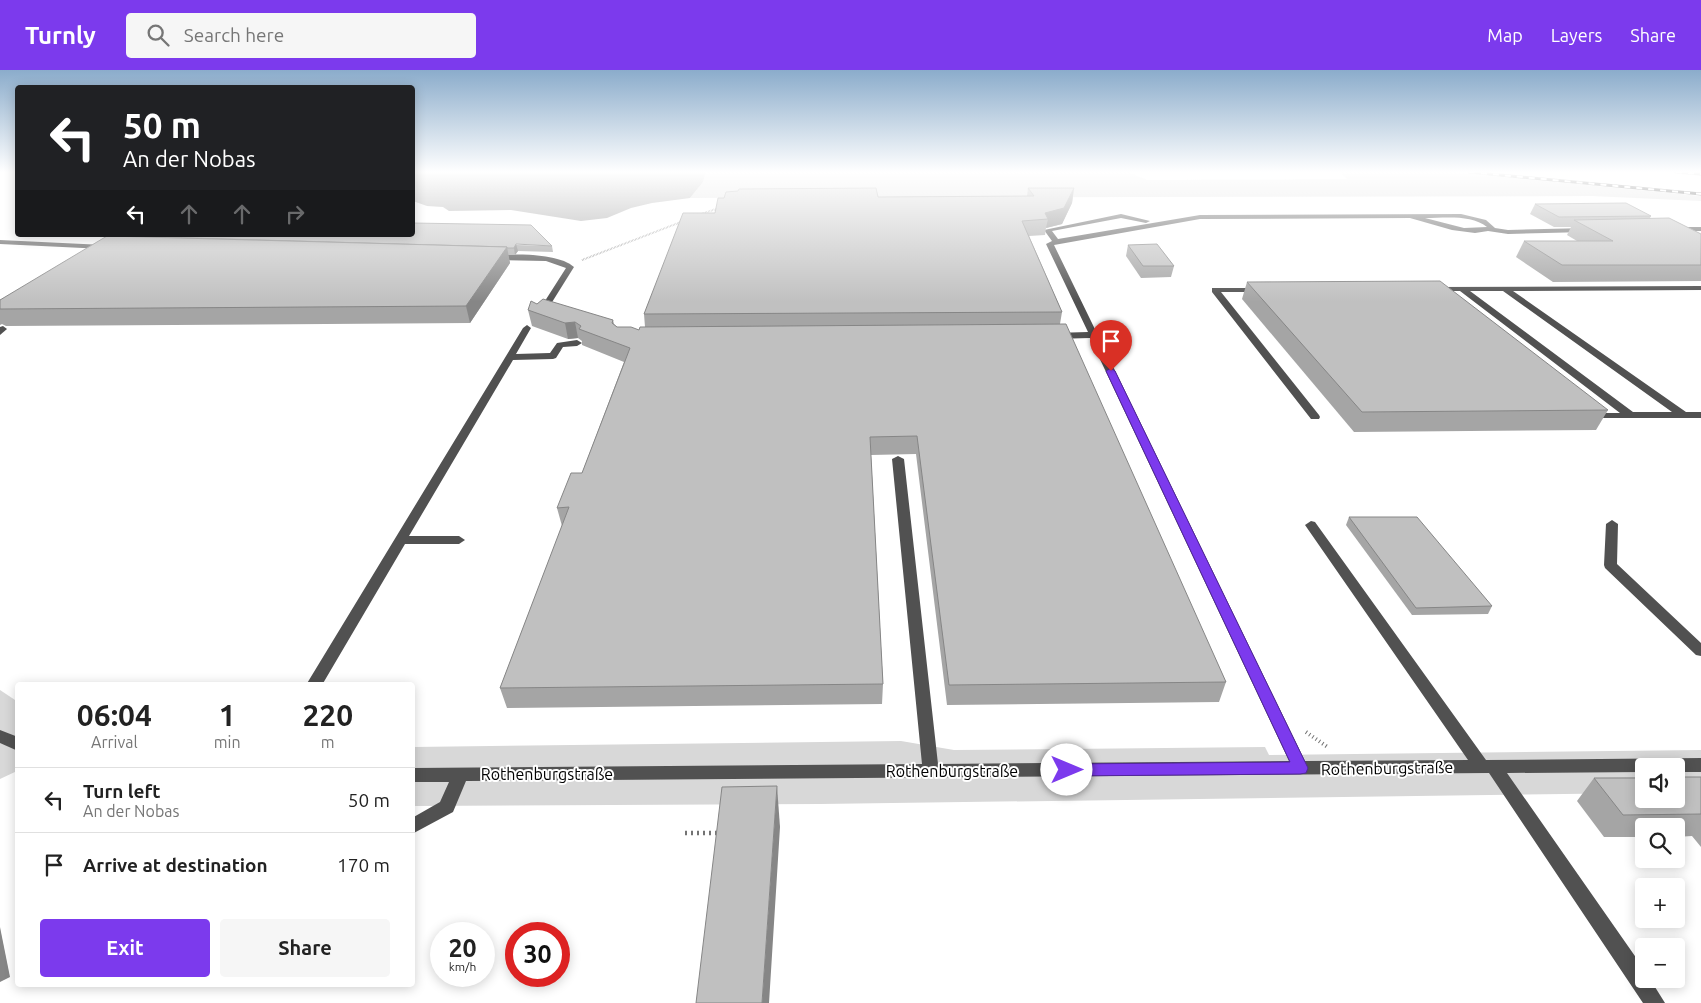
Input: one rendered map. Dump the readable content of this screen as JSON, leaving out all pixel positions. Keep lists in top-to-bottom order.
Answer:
{
  "streets": {
    "street": ["Rothenburgstraße"]
  },
  "page": {
    "header": "Turnly",
    "search": "Search here",
    "nav": ["Map", "Layers", "Share"],
    "turn": ["50 m", "An der Nobas"],
    "eta": [
      "06:04",
      "Arrival",
      "1",
      "min",
      "220",
      "m"
    ],
    "map_buttons": ["+", "−"],
    "list": [
      {
        "name": "Turn left",
        "note": "An der Nobas",
        "value": "50 m"
      },
      {
        "name": "Arrive at destination",
        "value": "170 m"
      }
    ],
    "buttons": ["Exit", "Share"],
    "speed": "20 km/h",
    "limit": "30"
  }
}
